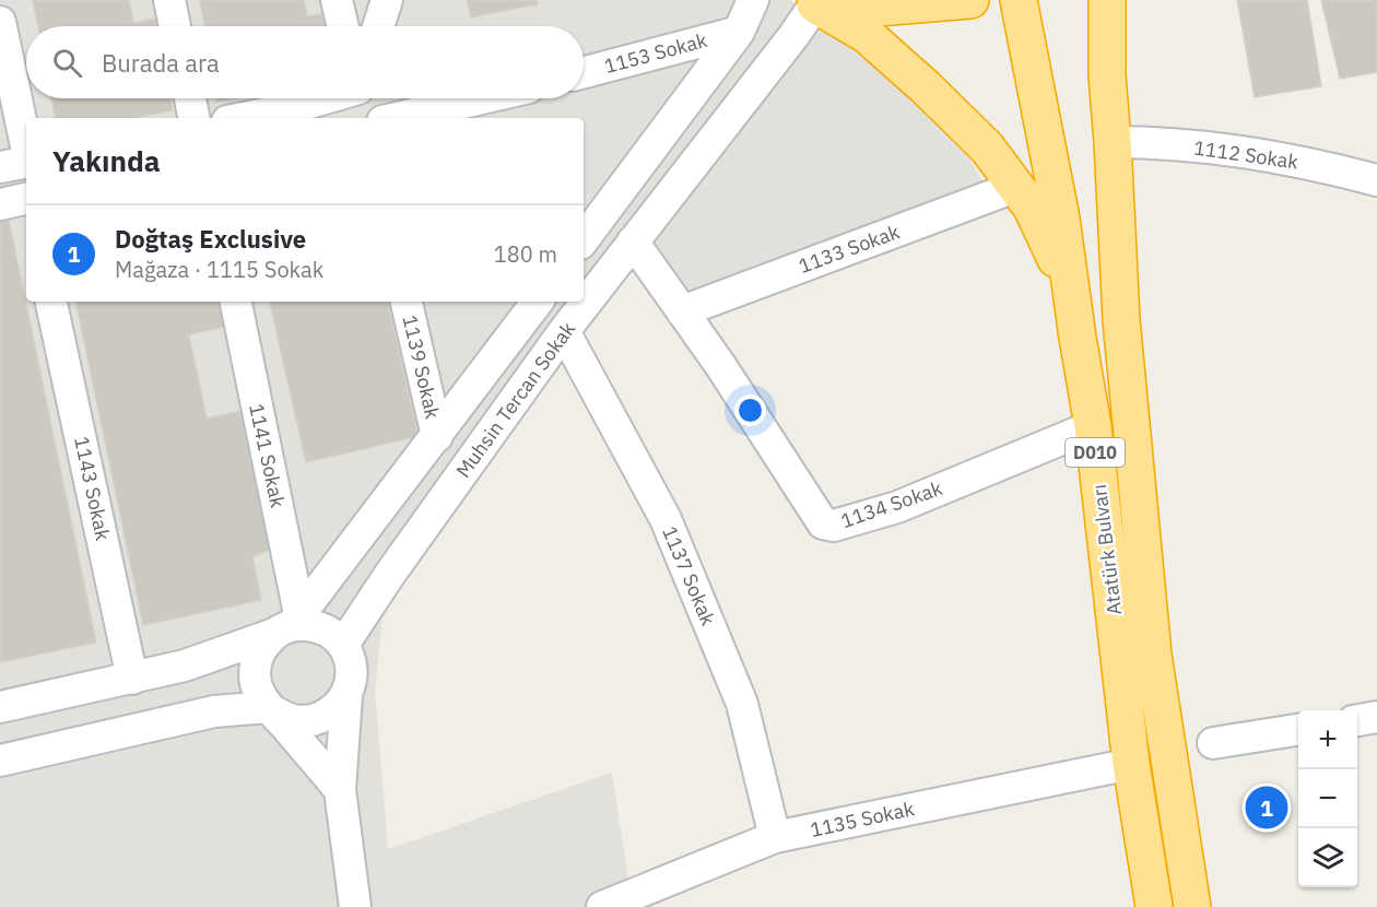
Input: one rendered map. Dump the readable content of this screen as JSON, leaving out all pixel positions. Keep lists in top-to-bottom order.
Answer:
{
  "streets": {
    "highway": ["D010", "Atatürk Bulvarı"],
    "street": [
      "1153 Sokak",
      "1112 Sokak",
      "1133 Sokak",
      "1139 Sokak",
      "Muhsin Tercan Sokak",
      "1141 Sokak",
      "1143 Sokak",
      "1134 Sokak",
      "1137 Sokak",
      "1135 Sokak"
    ]
  },
  "crossings": [
    ["1112 Sokak", "Atatürk Bulvarı"],
    ["1133 Sokak", "1134 Sokak"],
    ["1139 Sokak", "Muhsin Tercan Sokak"],
    ["Muhsin Tercan Sokak", "1141 Sokak"],
    ["Muhsin Tercan Sokak", "1134 Sokak"],
    ["Muhsin Tercan Sokak", "1137 Sokak"],
    ["1134 Sokak", "Atatürk Bulvarı"],
    ["Atatürk Bulvarı", "1135 Sokak"],
    ["1137 Sokak", "1135 Sokak"]
  ],
  "page": {
    "search": "Burada ara",
    "heading": "Yakında",
    "list": [
      {
        "mark": "1",
        "name": "Doğtaş Exclusive",
        "note": "Mağaza · 1115 Sokak",
        "value": "180 m"
      }
    ],
    "map_buttons": ["+", "−"],
    "pins": "1"
  }
}
